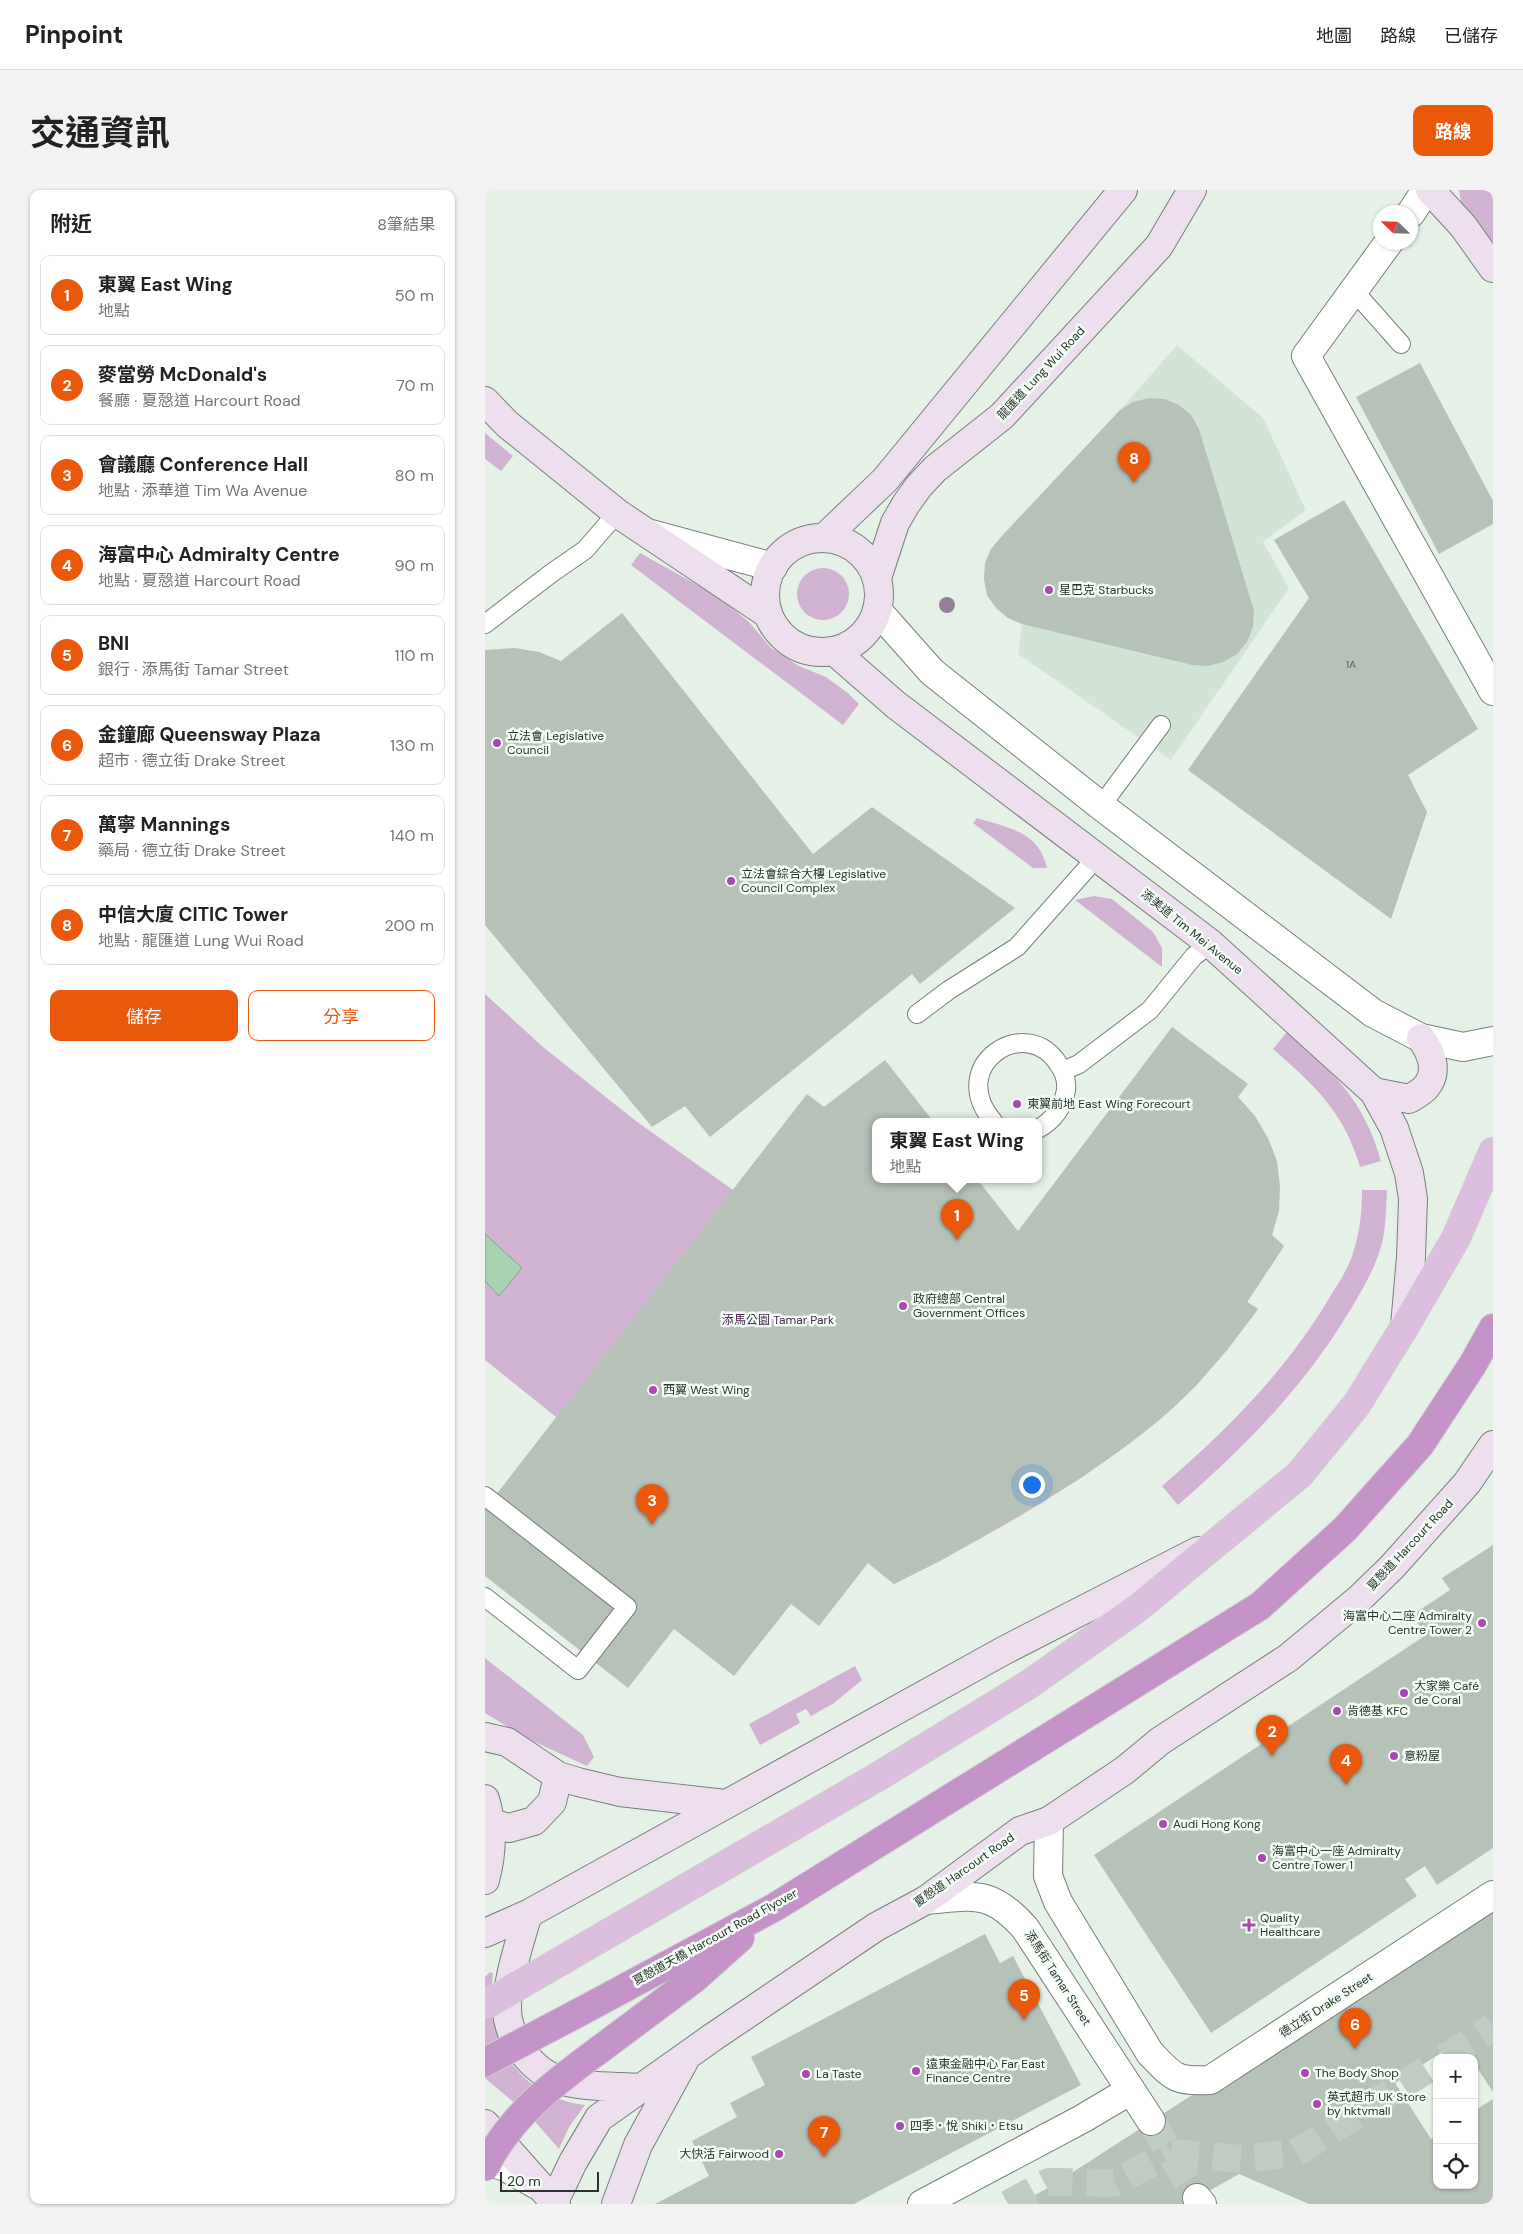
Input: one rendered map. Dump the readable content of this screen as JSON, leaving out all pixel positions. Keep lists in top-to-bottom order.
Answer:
{
  "streets": {
    "highway": ["夏慤道天橋 Harcourt Road Flyover"],
    "main road": ["龍匯道 Lung Wui Road", "添美道 Tim Mei Avenue", "夏慤道 Harcourt Road"],
    "street": ["添馬街 Tamar Street", "德立街 Drake Street"]
  },
  "crossings": [
    ["龍匯道 Lung Wui Road", "添美道 Tim Mei Avenue"],
    ["夏慤道 Harcourt Road", "添馬街 Tamar Street"],
    ["夏慤道 Harcourt Road", "德立街 Drake Street"]
  ],
  "parks": ["添馬公園 Tamar Park"],
  "places": {
    "other": [
      "星巴克 Starbucks",
      "立法會 Legislative Council",
      "立法會綜合大樓 Legislative Council Complex",
      "東翼前地 East Wing Forecourt",
      "政府總部 Central Government Offices",
      "西翼 West Wing",
      "海富中心二座 Admiralty Centre Tower 2",
      "大家樂 Café de Coral",
      "肯德基 KFC",
      "意粉屋",
      "Audi Hong Kong",
      "海富中心一座 Admiralty Centre Tower 1",
      "遠東金融中心 Far East Finance Centre",
      "The Body Shop",
      "La Taste",
      "英式超市 UK Store by hktvmall",
      "四季．悅 Shiki．Etsu",
      "大快活 Fairwood"
    ],
    "health": ["Quality Healthcare"]
  },
  "house_numbers": ["1A"],
  "scale_bar": "20 m",
  "north": "top left",
  "page": {
    "header": "Pinpoint",
    "nav": ["地圖", "路線", "已儲存"],
    "title": "交通資訊",
    "buttons": [
      "路線",
      ["儲存", "分享"]
    ],
    "heading": ["附近", "8筆結果"],
    "list": [
      {
        "mark": "1",
        "name": "東翼 East Wing",
        "note": "地點",
        "value": "50 m"
      },
      {
        "mark": "2",
        "name": "麥當勞 McDonald's",
        "note": "餐廳 · 夏慤道 Harcourt Road",
        "value": "70 m"
      },
      {
        "mark": "3",
        "name": "會議廳 Conference Hall",
        "note": "地點 · 添華道 Tim Wa Avenue",
        "value": "80 m"
      },
      {
        "mark": "4",
        "name": "海富中心 Admiralty Centre",
        "note": "地點 · 夏慤道 Harcourt Road",
        "value": "90 m"
      },
      {
        "mark": "5",
        "name": "BNI",
        "note": "銀行 · 添馬街 Tamar Street",
        "value": "110 m"
      },
      {
        "mark": "6",
        "name": "金鐘廊 Queensway Plaza",
        "note": "超市 · 德立街 Drake Street",
        "value": "130 m"
      },
      {
        "mark": "7",
        "name": "萬寧 Mannings",
        "note": "藥局 · 德立街 Drake Street",
        "value": "140 m"
      },
      {
        "mark": "8",
        "name": "中信大廈 CITIC Tower",
        "note": "地點 · 龍匯道 Lung Wui Road",
        "value": "200 m"
      }
    ],
    "pins": [
      "8",
      "1",
      "3",
      "2",
      "4",
      "5",
      "6",
      "7"
    ],
    "popup": ["東翼 East Wing", "地點"],
    "map_buttons": ["+", "−"],
    "scale": "20 m"
  }
}
